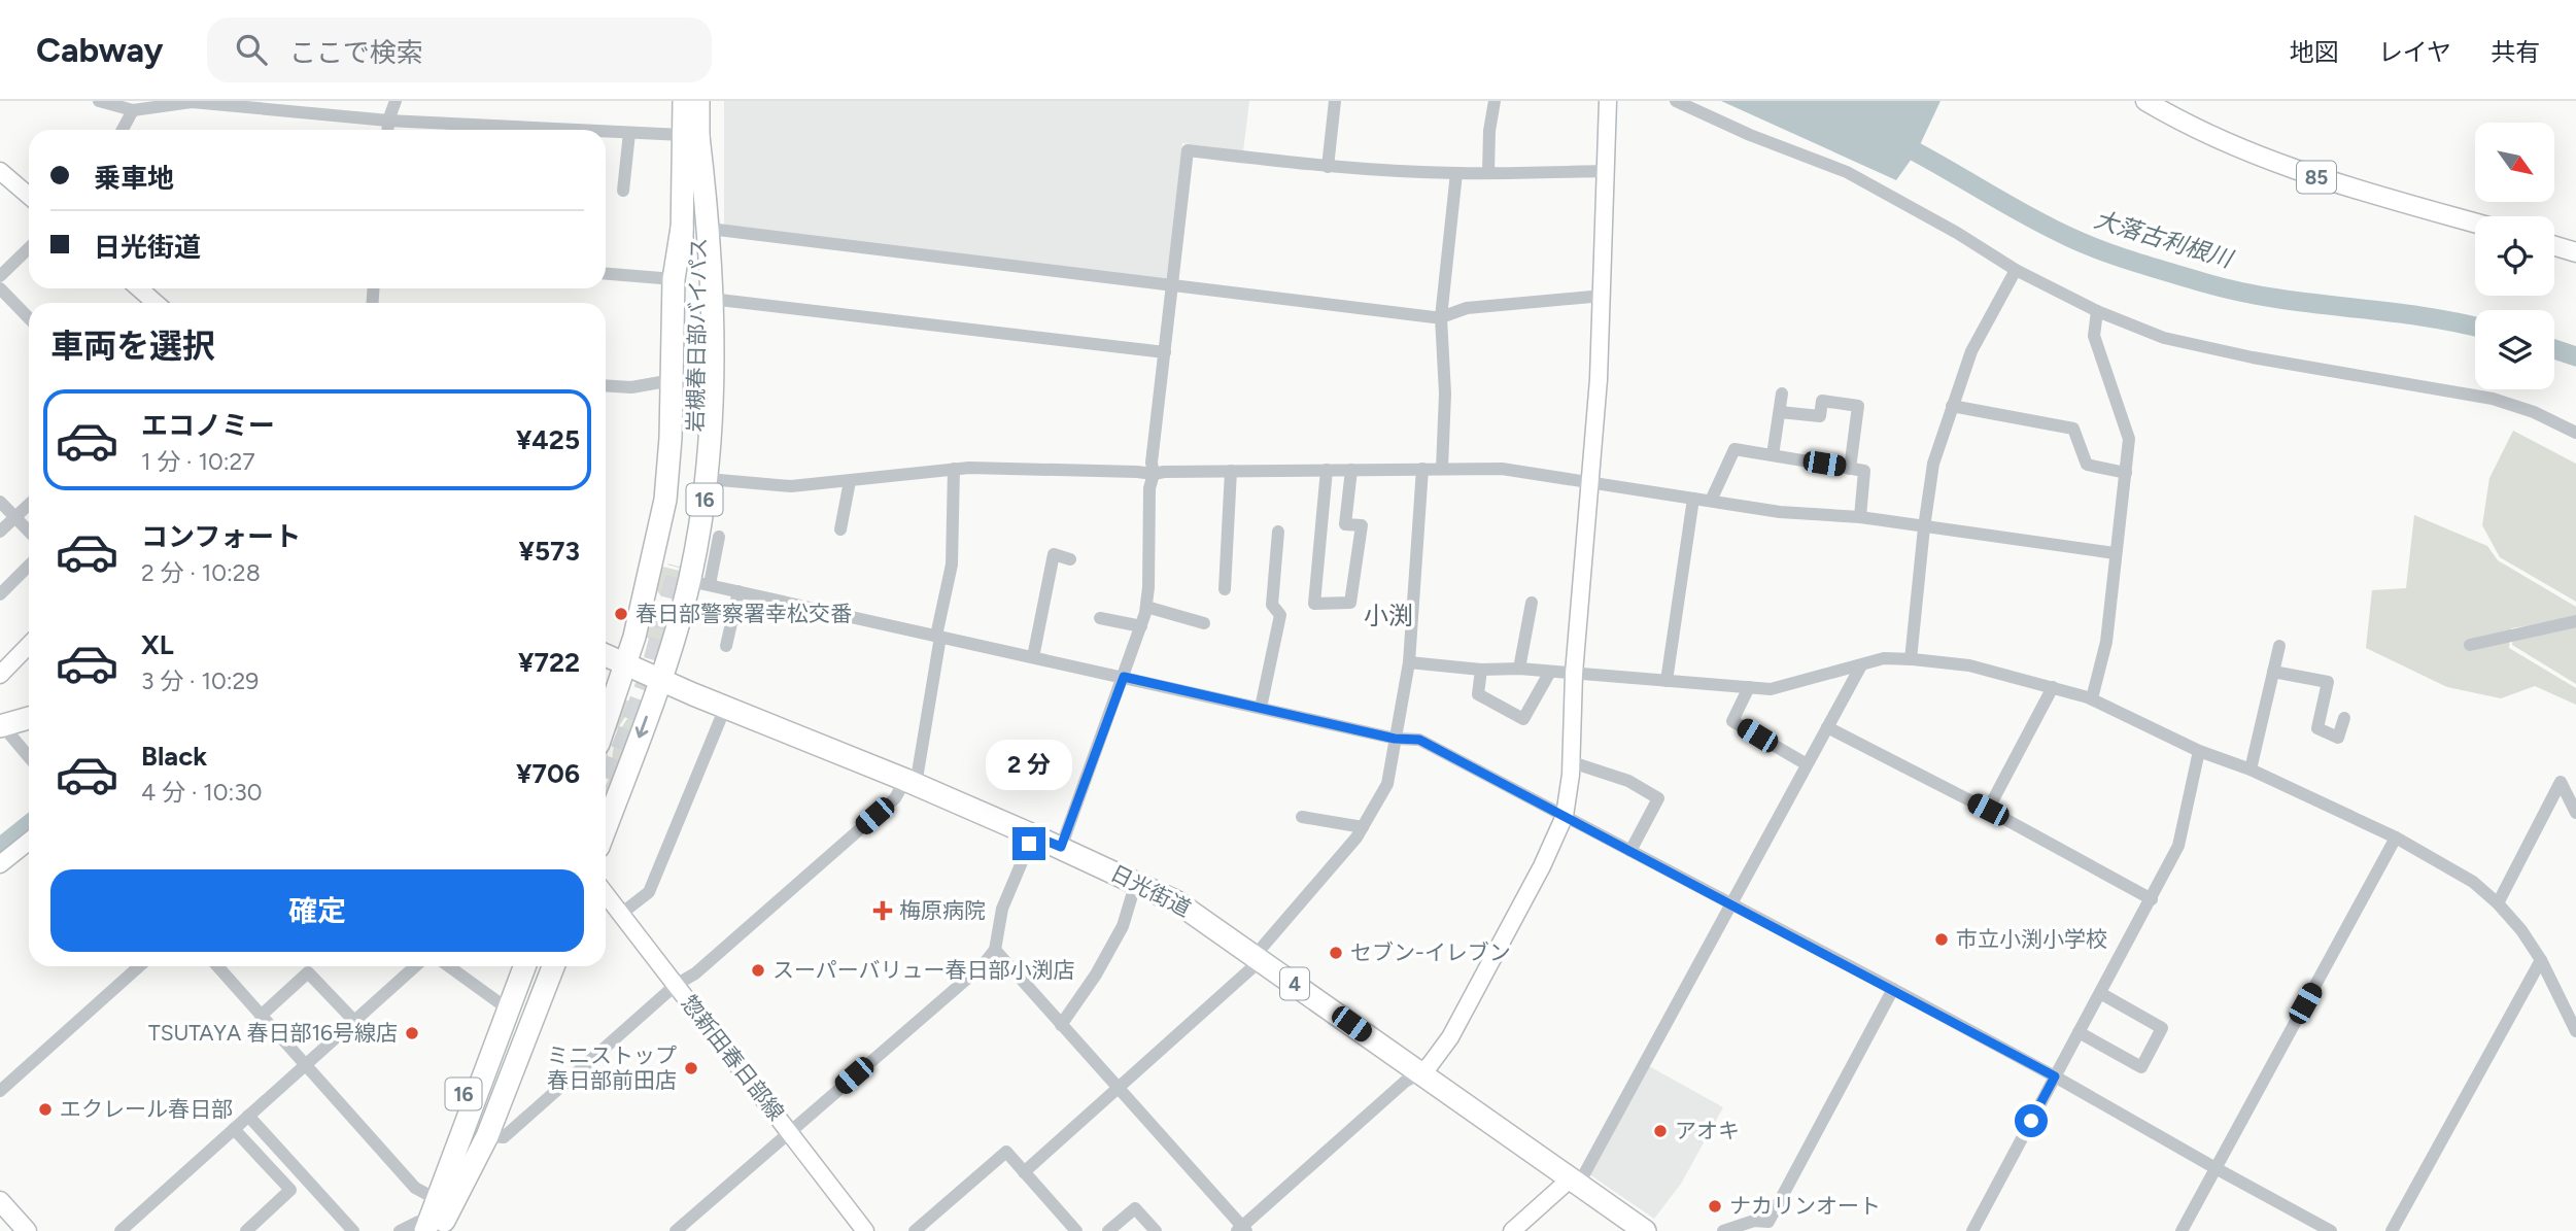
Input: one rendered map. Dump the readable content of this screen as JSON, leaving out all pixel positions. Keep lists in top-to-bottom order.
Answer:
{
  "streets": {
    "highway": [
      "岩槻春日部バイパス",
      "16",
      "日光街道",
      "4"
    ],
    "main road": ["85"],
    "street": ["惣新田春日部線"]
  },
  "crossings": [
    ["岩槻春日部バイパス", "16"],
    ["16", "日光街道"]
  ],
  "districts": ["小渕"],
  "water": ["大落古利根川"],
  "places": {
    "other": [
      "春日部警察署幸松交番",
      "市立小渕小学校",
      "セブン-イレブン",
      "スーパーバリュー春日部小渕店",
      "TSUTAYA 春日部16号線店",
      "ミニストップ 春日部前田店",
      "エクレール春日部",
      "アオキ",
      "ナカリンオート"
    ],
    "health": ["梅原病院"]
  },
  "north": "bottom right",
  "page": {
    "header": "Cabway",
    "search": "ここで検索",
    "nav": ["地図", "レイヤ", "共有"],
    "banner": ["乗車地", "日光街道"],
    "heading": "車両を選択",
    "list": [
      {
        "name": "エコノミー",
        "note": "1 分 · 10:27",
        "value": "¥425"
      },
      {
        "name": "コンフォート",
        "note": "2 分 · 10:28",
        "value": "¥573"
      },
      {
        "name": "XL",
        "note": "3 分 · 10:29",
        "value": "¥722"
      },
      {
        "name": "Black",
        "note": "4 分 · 10:30",
        "value": "¥706"
      }
    ],
    "bubble": "2 分",
    "buttons": "確定"
  }
}
